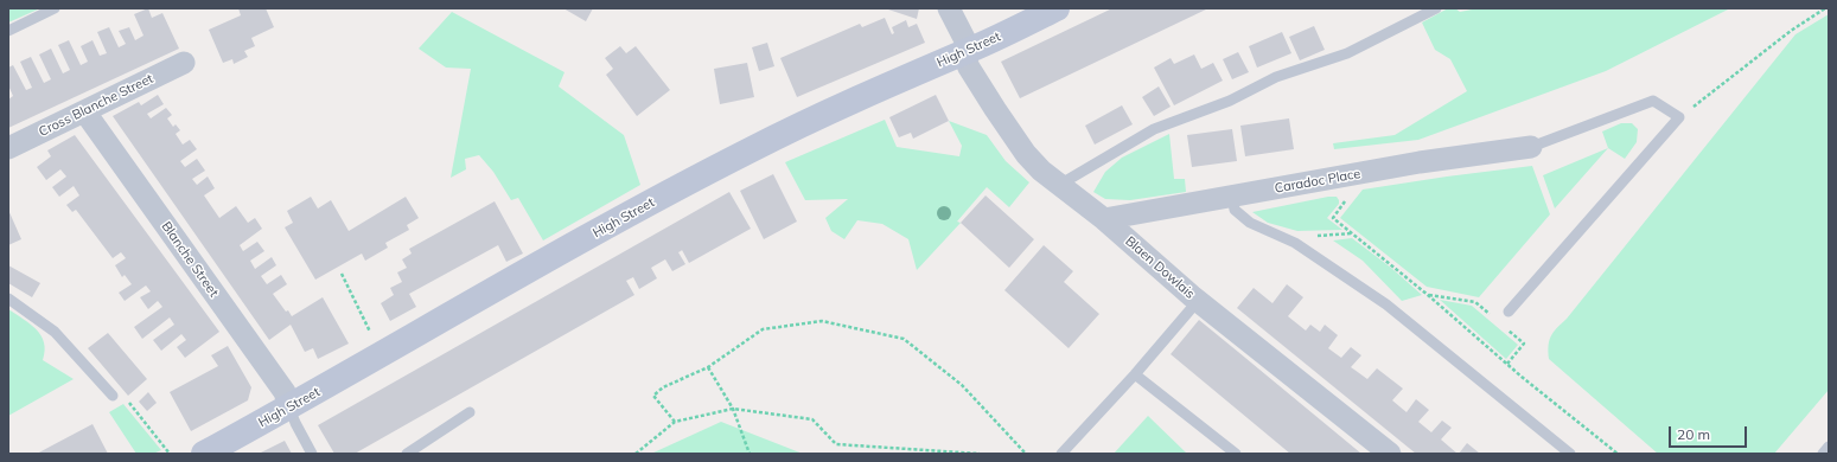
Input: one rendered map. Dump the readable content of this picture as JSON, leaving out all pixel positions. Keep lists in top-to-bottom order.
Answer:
{
  "streets": {
    "street": [
      "High Street",
      "Cross Blanche Street",
      "Caradoc Place",
      "Blanche Street",
      "Blaen Dowlais"
    ]
  },
  "crossings": [
    ["High Street", "Blanche Street"],
    ["High Street", "Blaen Dowlais"],
    ["Cross Blanche Street", "Blanche Street"],
    ["Caradoc Place", "Blaen Dowlais"]
  ],
  "scale_bar": "20 m"
}
